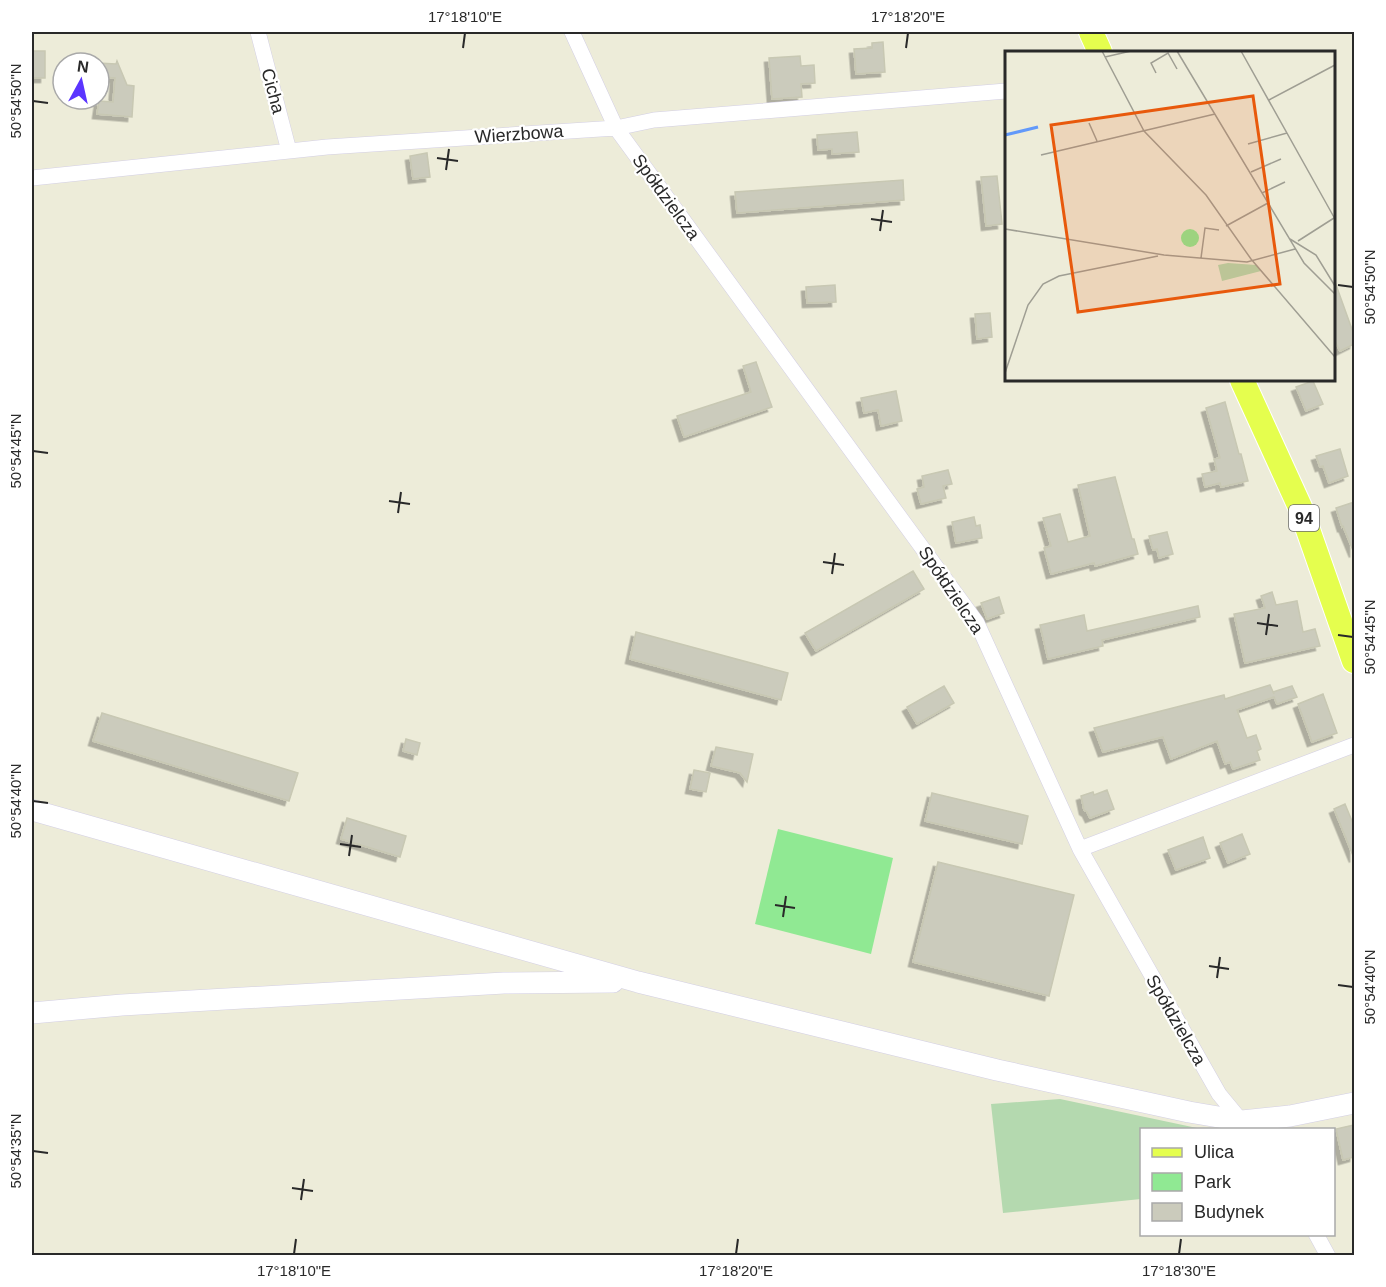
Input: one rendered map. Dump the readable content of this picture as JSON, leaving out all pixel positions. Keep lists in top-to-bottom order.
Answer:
{
  "streets": {
    "main road": ["94"],
    "street": ["Cicha", "Wierzbowa", "Spółdzielcza"]
  },
  "crossings": [
    ["Cicha", "Wierzbowa"],
    ["Wierzbowa", "Spółdzielcza"]
  ],
  "legend": ["Ulica", "Park", "Budynek"],
  "north": "top",
  "coordinates": [
    "17°18'10\"E",
    "17°18'20\"E",
    "50°54'50\"N",
    "50°54'45\"N",
    "50°54'40\"N",
    "50°54'35\"N",
    "17°18'30\"E"
  ]
}
